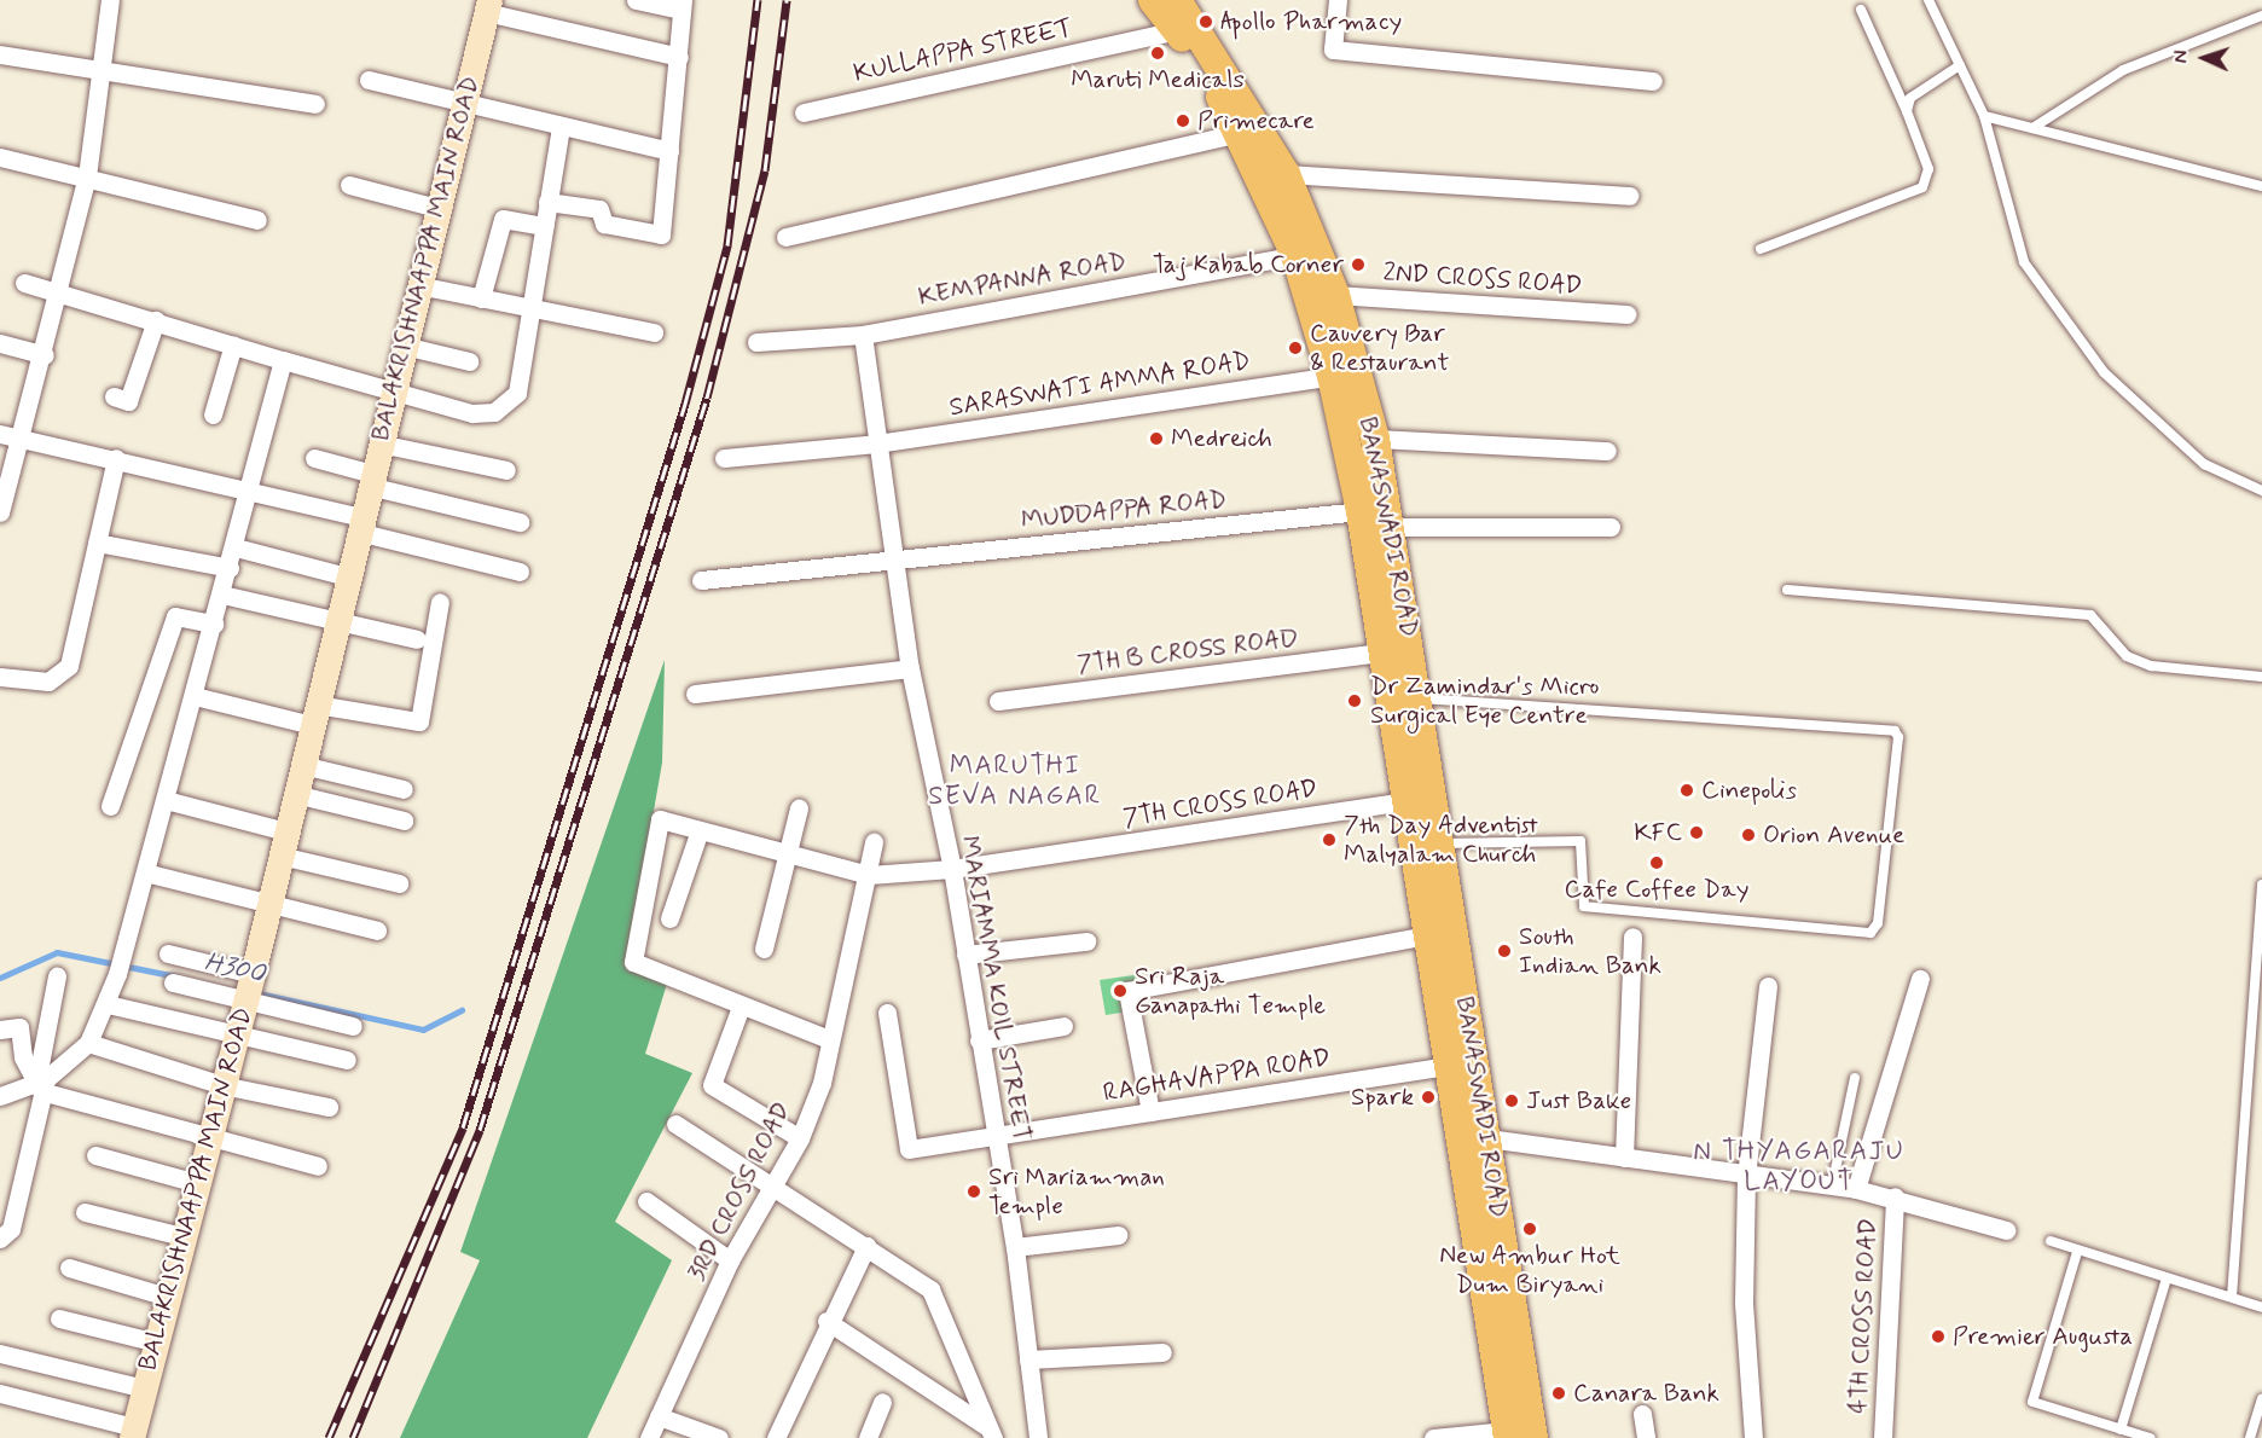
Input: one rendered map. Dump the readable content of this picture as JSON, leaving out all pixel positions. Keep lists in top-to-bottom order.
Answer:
{
  "streets": {
    "main road": ["BANASWADI ROAD"],
    "street": [
      "KULLAPPA STREET",
      "BALAKRISHNAAPPA MAIN ROAD",
      "KEMPANNA ROAD",
      "2ND CROSS ROAD",
      "SARASWATI AMMA ROAD",
      "MUDDAPPA ROAD",
      "7TH B CROSS ROAD",
      "7TH CROSS ROAD",
      "MARIAMMA KOIL STREET",
      "RAGHAVAPPA ROAD",
      "3RD CROSS ROAD",
      "4TH CROSS ROAD"
    ]
  },
  "crossings": [
    ["KULLAPPA STREET", "BANASWADI ROAD"],
    ["KEMPANNA ROAD", "BANASWADI ROAD"],
    ["KEMPANNA ROAD", "MARIAMMA KOIL STREET"],
    ["2ND CROSS ROAD", "BANASWADI ROAD"],
    ["SARASWATI AMMA ROAD", "BANASWADI ROAD"],
    ["SARASWATI AMMA ROAD", "MARIAMMA KOIL STREET"],
    ["MUDDAPPA ROAD", "BANASWADI ROAD"],
    ["MUDDAPPA ROAD", "MARIAMMA KOIL STREET"],
    ["BANASWADI ROAD", "7TH B CROSS ROAD"],
    ["BANASWADI ROAD", "7TH CROSS ROAD"],
    ["BANASWADI ROAD", "RAGHAVAPPA ROAD"],
    ["7TH CROSS ROAD", "MARIAMMA KOIL STREET"],
    ["7TH CROSS ROAD", "3RD CROSS ROAD"],
    ["MARIAMMA KOIL STREET", "RAGHAVAPPA ROAD"]
  ],
  "districts": ["MARUTHI SEVA NAGAR", "N THYAGARAJU LAYOUT"],
  "water": ["H300"],
  "places": [
    "Apollo Pharmacy",
    "Maruti Medicals",
    "Primecare",
    "Taj Kabab Corner",
    "Cauvery Bar & Restaurant",
    "Medreich",
    "Dr Zamindar's Micro Surgical Eye Centre",
    "Cinepolis",
    "KFC",
    "Orion Avenue",
    "7th Day Adventist Malyalam Church",
    "Cafe Coffee Day",
    "South Indian Bank",
    "Sri Raja Ganapathi Temple",
    "Spark",
    "Just Bake",
    "Sri Mariamman Temple",
    "New Ambur Hot Dum Biryani",
    "Premier Augusta",
    "Canara Bank"
  ],
  "north": "left"
}
